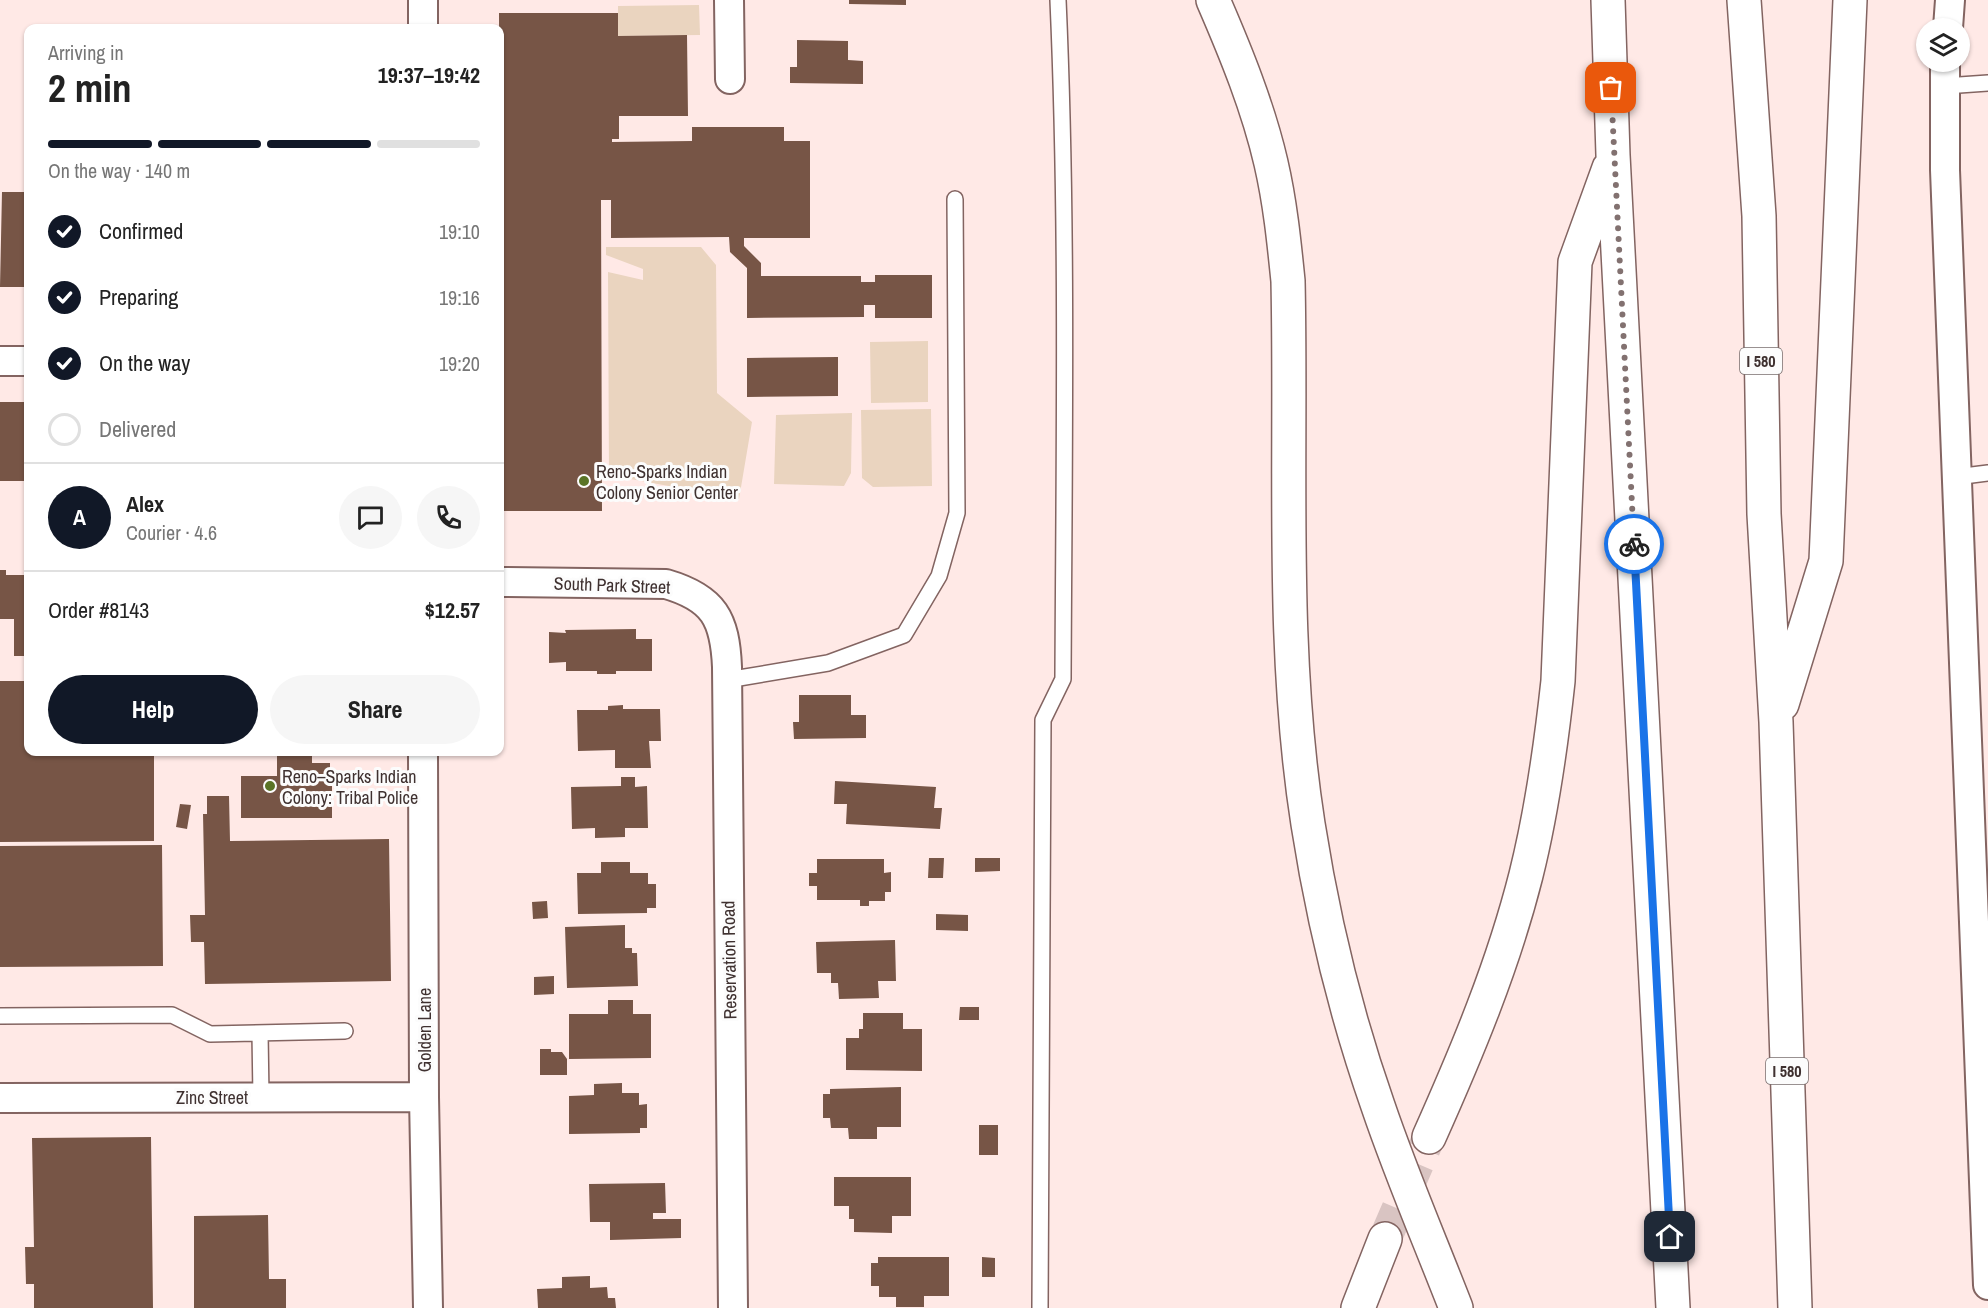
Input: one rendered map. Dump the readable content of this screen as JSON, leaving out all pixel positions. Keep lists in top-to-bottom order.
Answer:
{
  "streets": {
    "highway": ["I 580"],
    "street": [
      "South Park Street",
      "Reservation Road",
      "Golden Lane",
      "Zinc Street"
    ]
  },
  "crossings": [
    ["South Park Street", "Reservation Road"],
    ["Golden Lane", "Zinc Street"]
  ],
  "places": ["Reno-Sparks Indian Colony Senior Center", "Reno–Sparks Indian Colony: Tribal Police"],
  "page": {
    "heading": ["2 min", "Arriving in", "19:37–19:42"],
    "panel": [
      "Alex",
      "Courier · 4.6",
      "Order #8143",
      "$12.57"
    ],
    "bar": "On the way · 140 m",
    "list": [
      ["Confirmed", "19:10"],
      ["Preparing", "19:16"],
      ["On the way", "19:20"],
      "Delivered"
    ],
    "round": "A",
    "buttons": ["Help", "Share"]
  }
}
